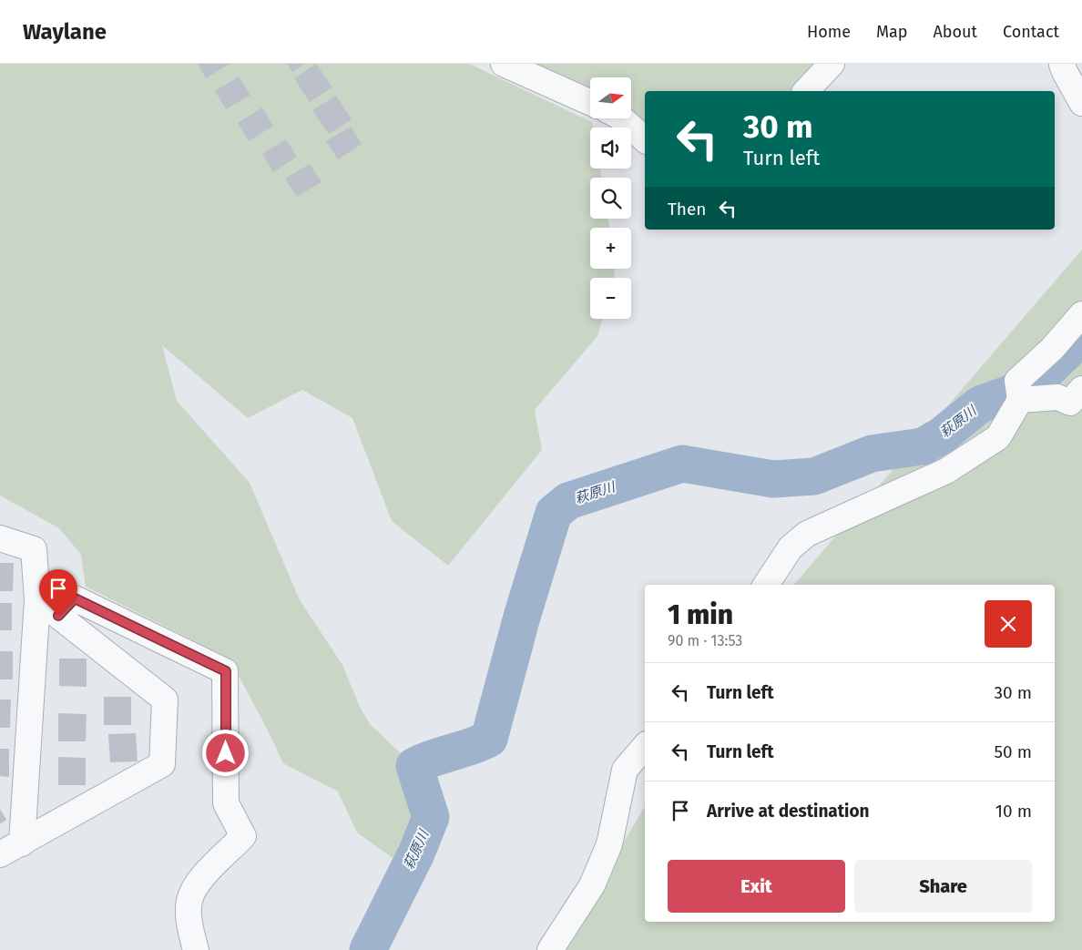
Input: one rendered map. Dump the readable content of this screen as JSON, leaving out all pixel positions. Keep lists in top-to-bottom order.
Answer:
{
  "water": ["萩原川"],
  "north": "right",
  "page": {
    "header": "Waylane",
    "nav": [
      "Home",
      "Map",
      "About",
      "Contact"
    ],
    "map_buttons": ["+", "−"],
    "turn": ["30 m", "Turn left"],
    "then": "Then",
    "heading": ["1 min", "90 m · 13:53"],
    "list": [
      {
        "name": "Turn left",
        "value": "30 m"
      },
      {
        "name": "Turn left",
        "value": "50 m"
      },
      {
        "name": "Arrive at destination",
        "value": "10 m"
      }
    ],
    "buttons": ["Exit", "Share"]
  }
}
